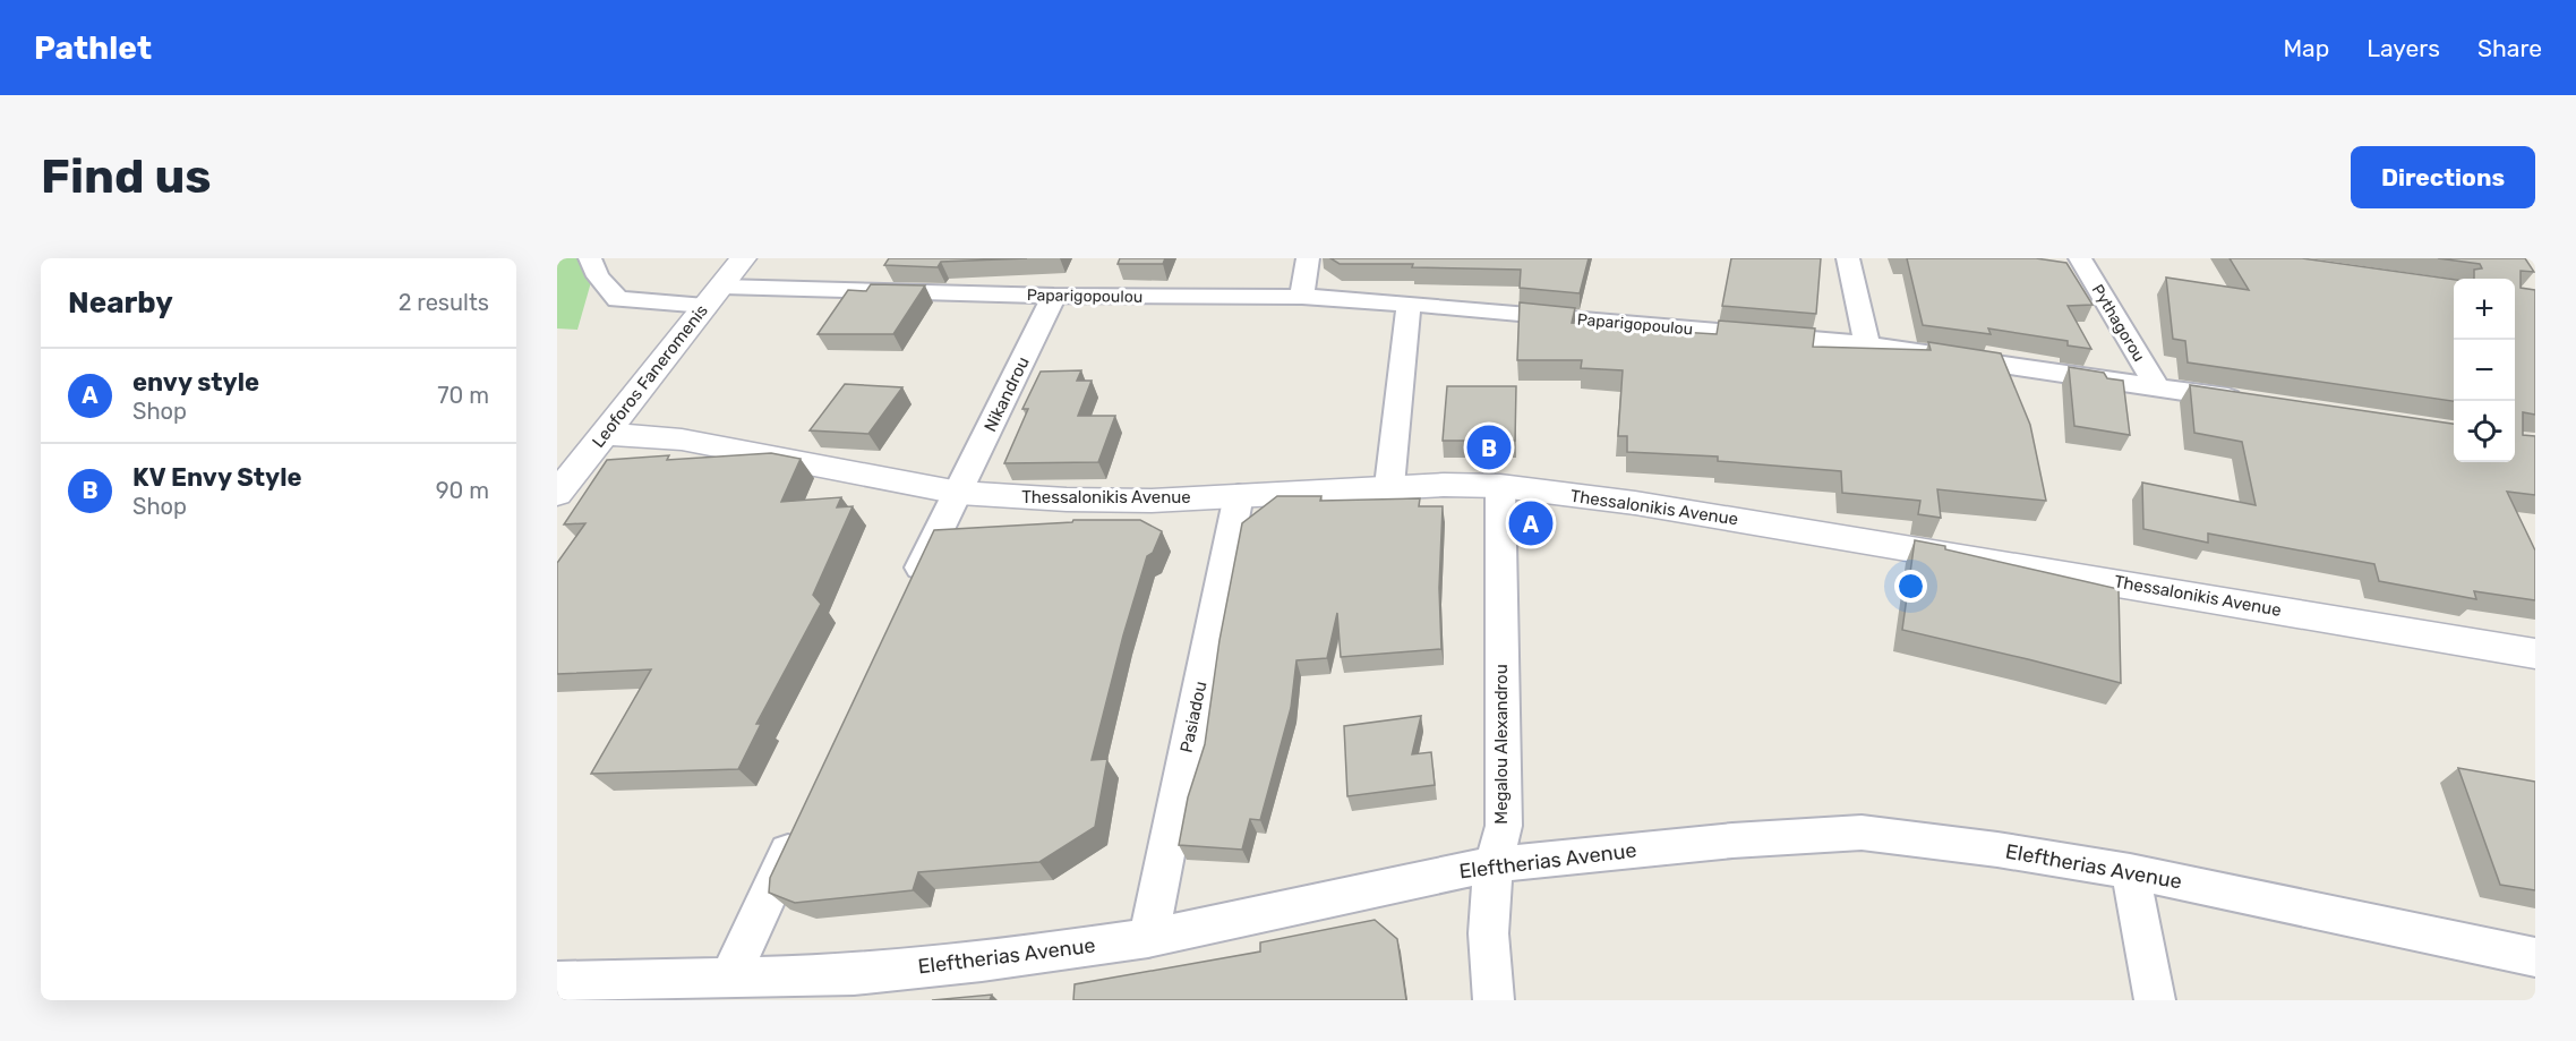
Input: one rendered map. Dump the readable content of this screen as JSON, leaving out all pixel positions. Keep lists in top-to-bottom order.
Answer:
{
  "streets": {
    "street": [
      "Paparigopoulou",
      "Pythagorou",
      "Leoforos Faneromenis",
      "Nikandrou",
      "Thessalonikis Avenue",
      "Pasiadou",
      "Megalou Alexandrou",
      "Eleftherias Avenue"
    ]
  },
  "crossings": [
    ["Paparigopoulou", "Pythagorou"],
    ["Paparigopoulou", "Leoforos Faneromenis"],
    ["Paparigopoulou", "Nikandrou"],
    ["Leoforos Faneromenis", "Thessalonikis Avenue"],
    ["Nikandrou", "Thessalonikis Avenue"],
    ["Thessalonikis Avenue", "Pasiadou"],
    ["Thessalonikis Avenue", "Megalou Alexandrou"],
    ["Pasiadou", "Eleftherias Avenue"],
    ["Megalou Alexandrou", "Eleftherias Avenue"]
  ],
  "page": {
    "header": "Pathlet",
    "nav": ["Map", "Layers", "Share"],
    "buttons": "Directions",
    "title": "Find us",
    "heading": ["Nearby", "2 results"],
    "map_buttons": ["+", "−"],
    "list": [
      {
        "mark": "A",
        "name": "envy style",
        "note": "Shop",
        "value": "70 m"
      },
      {
        "mark": "B",
        "name": "KV Envy Style",
        "note": "Shop",
        "value": "90 m"
      }
    ],
    "pins": ["B", "A"]
  }
}
